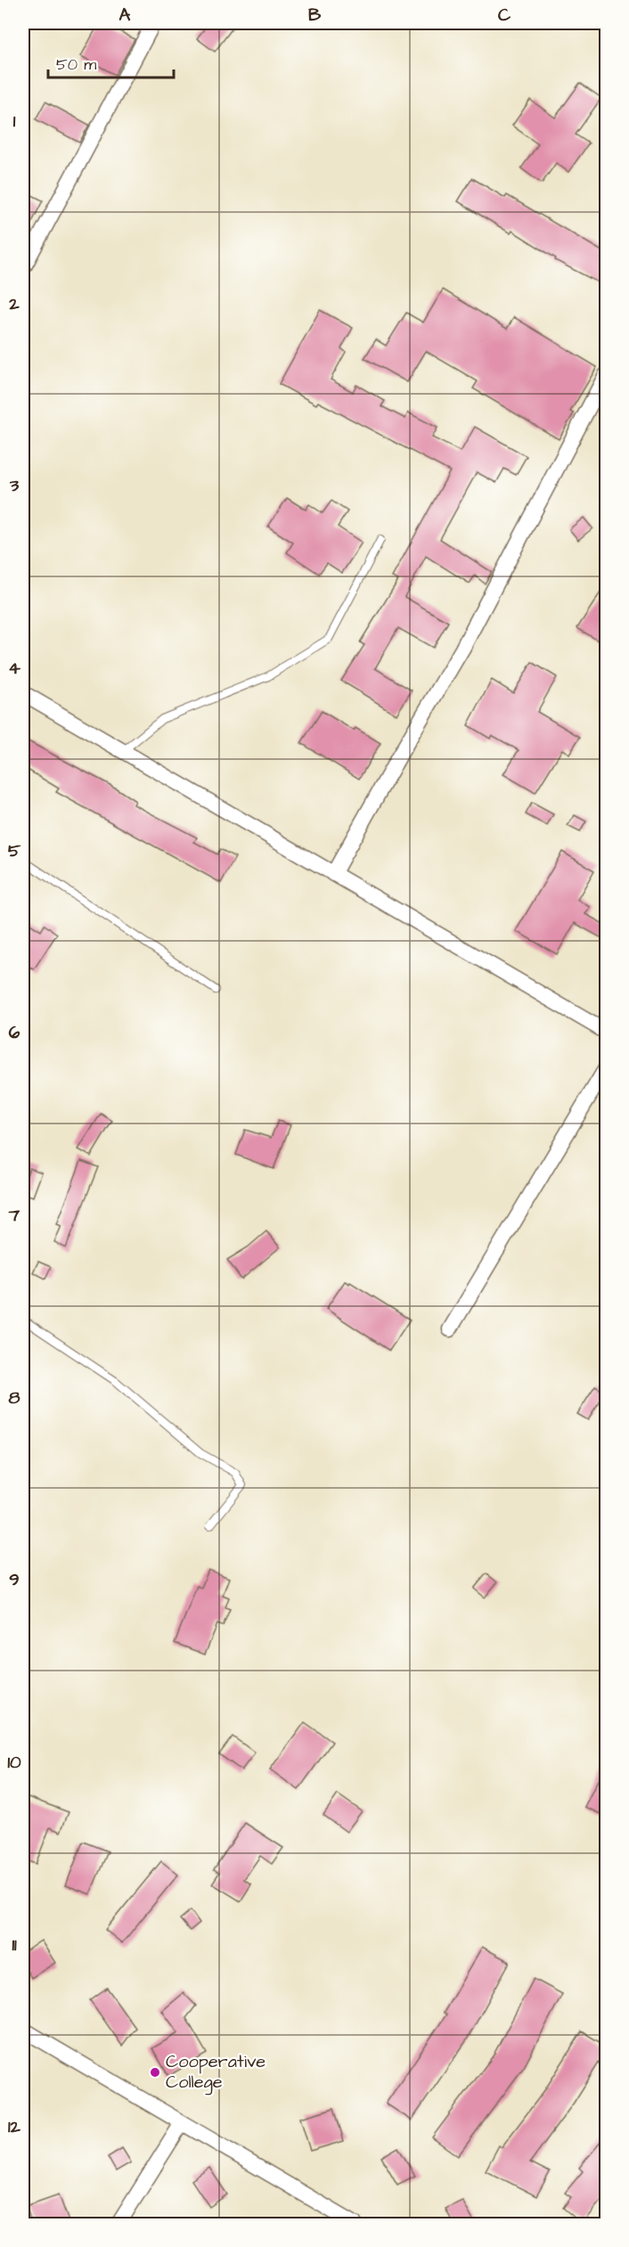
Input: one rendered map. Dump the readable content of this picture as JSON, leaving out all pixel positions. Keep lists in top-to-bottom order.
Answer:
{
  "places": ["Cooperative College"],
  "scale_bar": "50 m",
  "grid": {
    "columns": ["A", "B", "C"],
    "rows": [
      "1",
      "2",
      "3",
      "4",
      "5",
      "6",
      "7",
      "8",
      "9",
      "10",
      "11",
      "12"
    ]
  }
}
